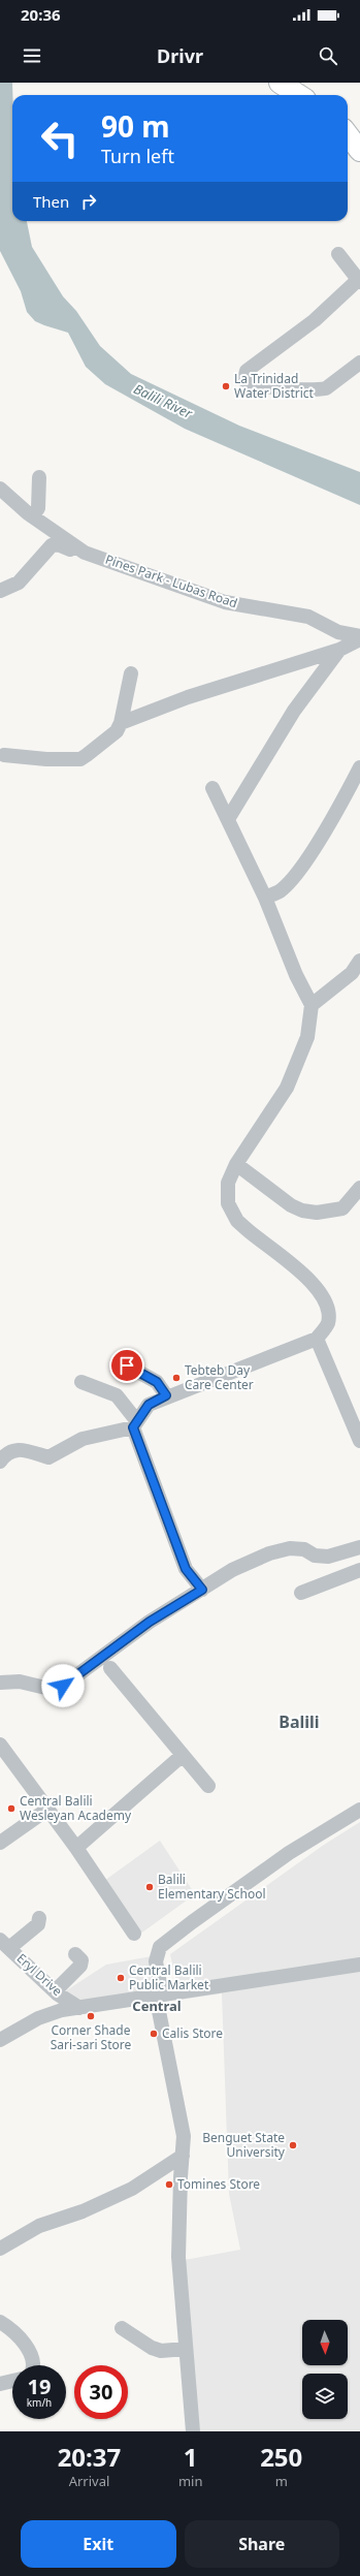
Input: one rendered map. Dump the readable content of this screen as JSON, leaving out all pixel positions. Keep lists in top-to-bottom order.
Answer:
{
  "streets": {
    "street": ["Pines Park - Lubas Road", "Eryl Drive"]
  },
  "districts": ["Balili", "Central"],
  "water": ["Balili River"],
  "places": [
    "La Trinidad Water District",
    "Tebteb Day Care Center",
    "Central Balili Wesleyan Academy",
    "Balili Elementary School",
    "Central Balili Public Market",
    "Corner Shade Sari-sari Store",
    "Calis Store",
    "Benguet State University",
    "Tomines Store"
  ],
  "north": "bottom",
  "page": {
    "status": "20:36",
    "header": "Drivr",
    "turn": ["90 m", "Turn left"],
    "then": "Then",
    "speed": "19 km/h",
    "limit": "30",
    "eta": [
      "20:37",
      "Arrival",
      "1",
      "min",
      "250",
      "m"
    ],
    "buttons": ["Exit", "Share"]
  }
}
